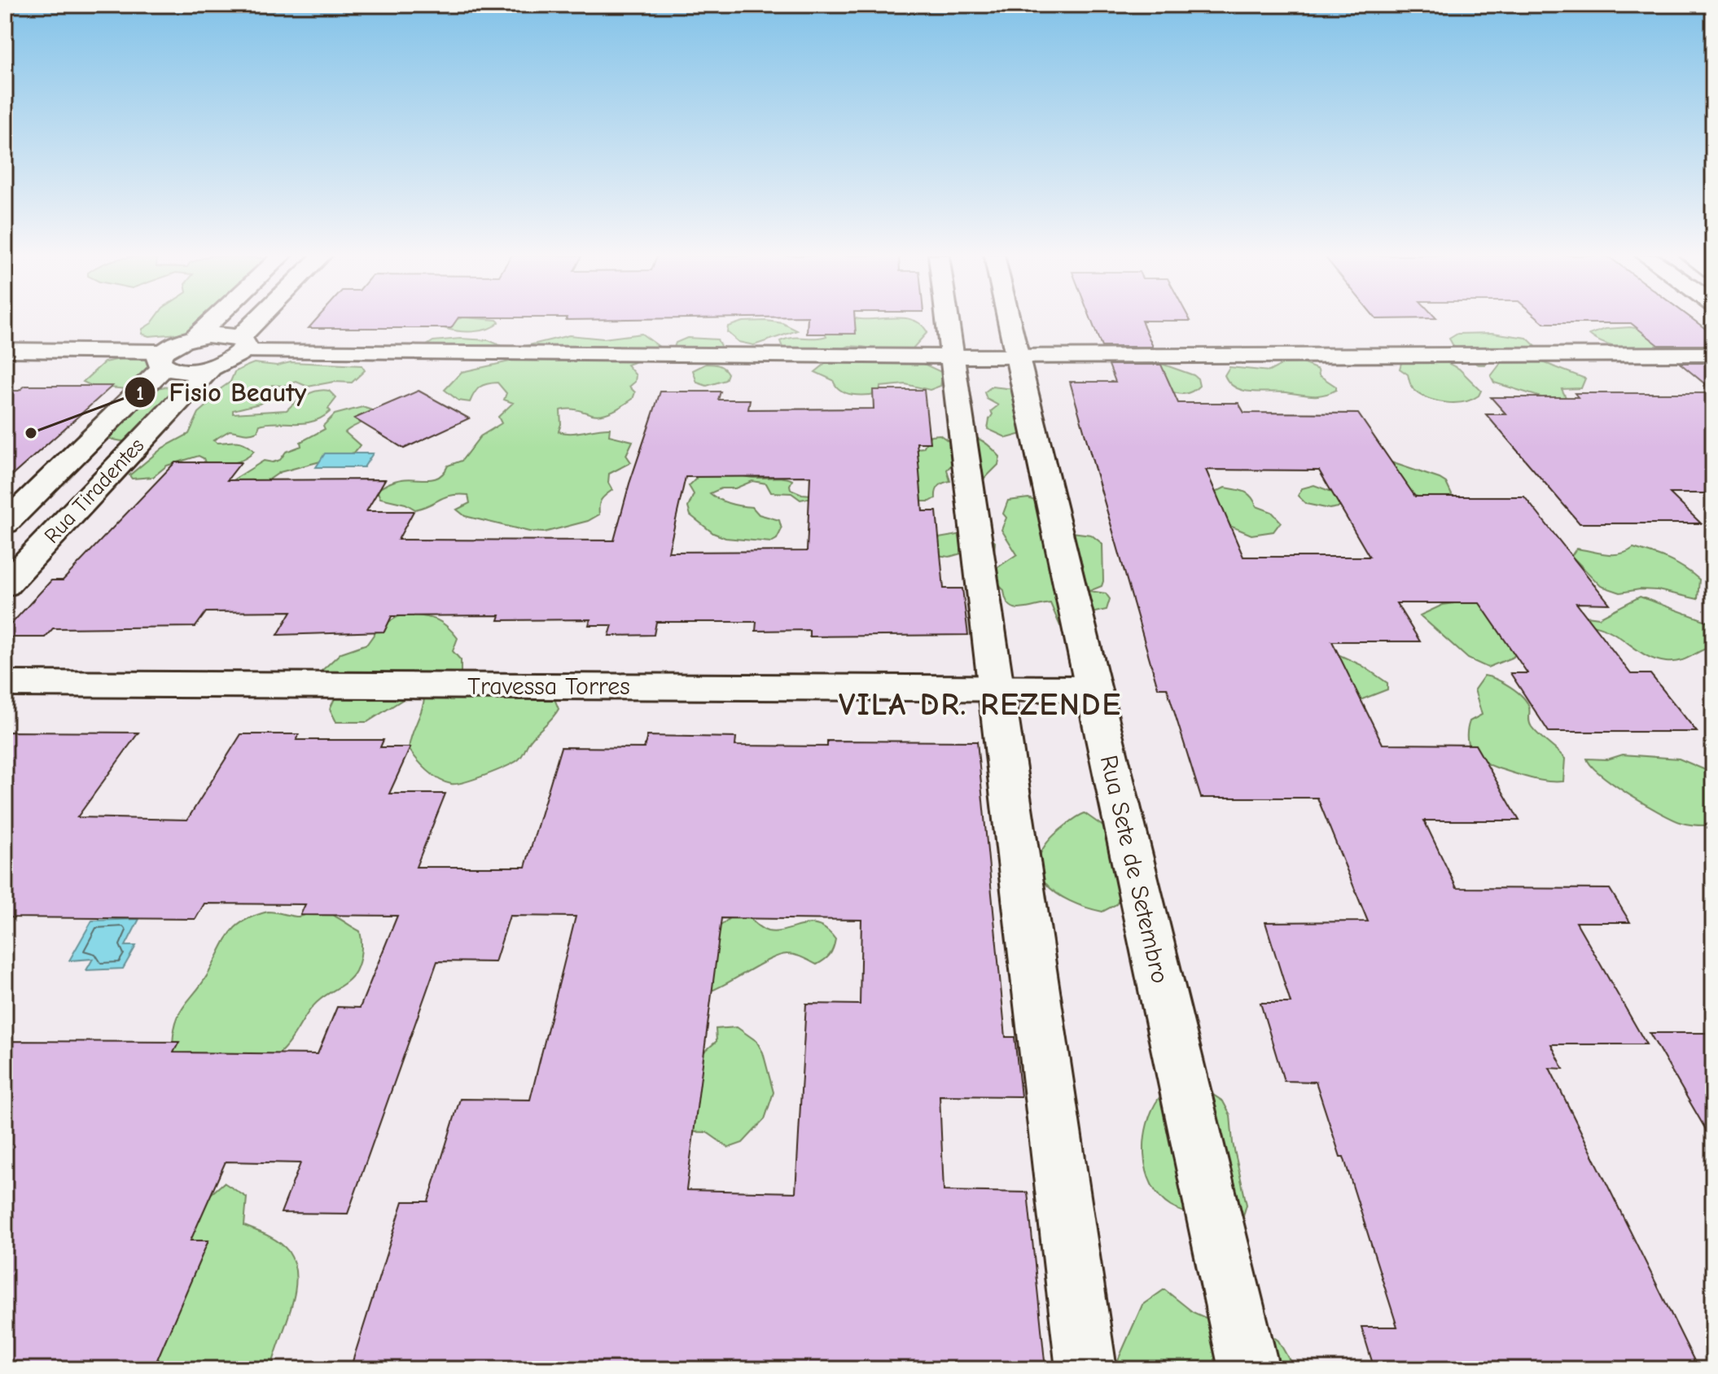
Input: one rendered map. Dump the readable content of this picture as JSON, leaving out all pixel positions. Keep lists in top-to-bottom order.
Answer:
{
  "streets": {
    "main road": ["Rua Tiradentes", "Rua Sete de Setembro"],
    "street": ["Travessa Torres"]
  },
  "crossings": [
    ["Travessa Torres", "Rua Sete de Setembro"]
  ],
  "districts": ["VILA DR. REZENDE"],
  "places": ["Fisio Beauty"]
}
